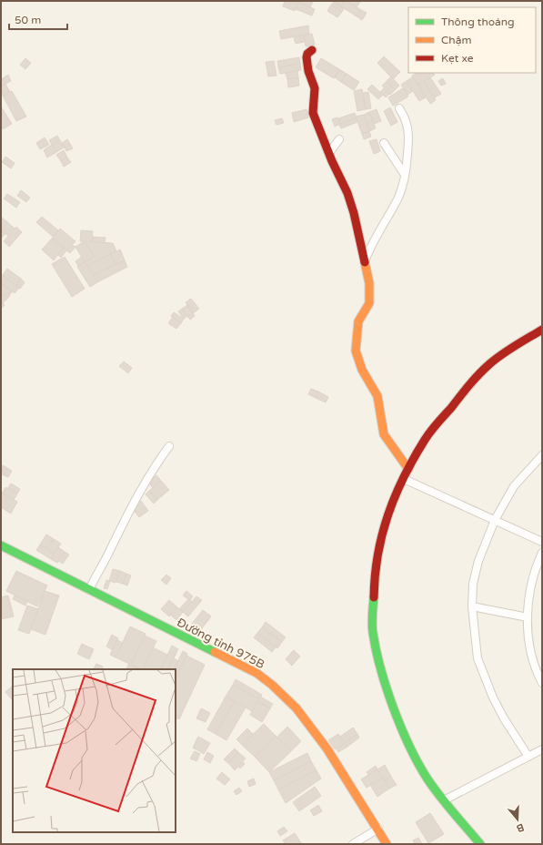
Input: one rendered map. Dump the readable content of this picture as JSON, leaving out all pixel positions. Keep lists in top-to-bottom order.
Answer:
{
  "streets": {
    "street": ["Đường tỉnh 975B"]
  },
  "legend": ["Thông thoáng", "Chậm", "Kẹt xe"],
  "scale_bar": "50 m",
  "north": "bottom"
}
